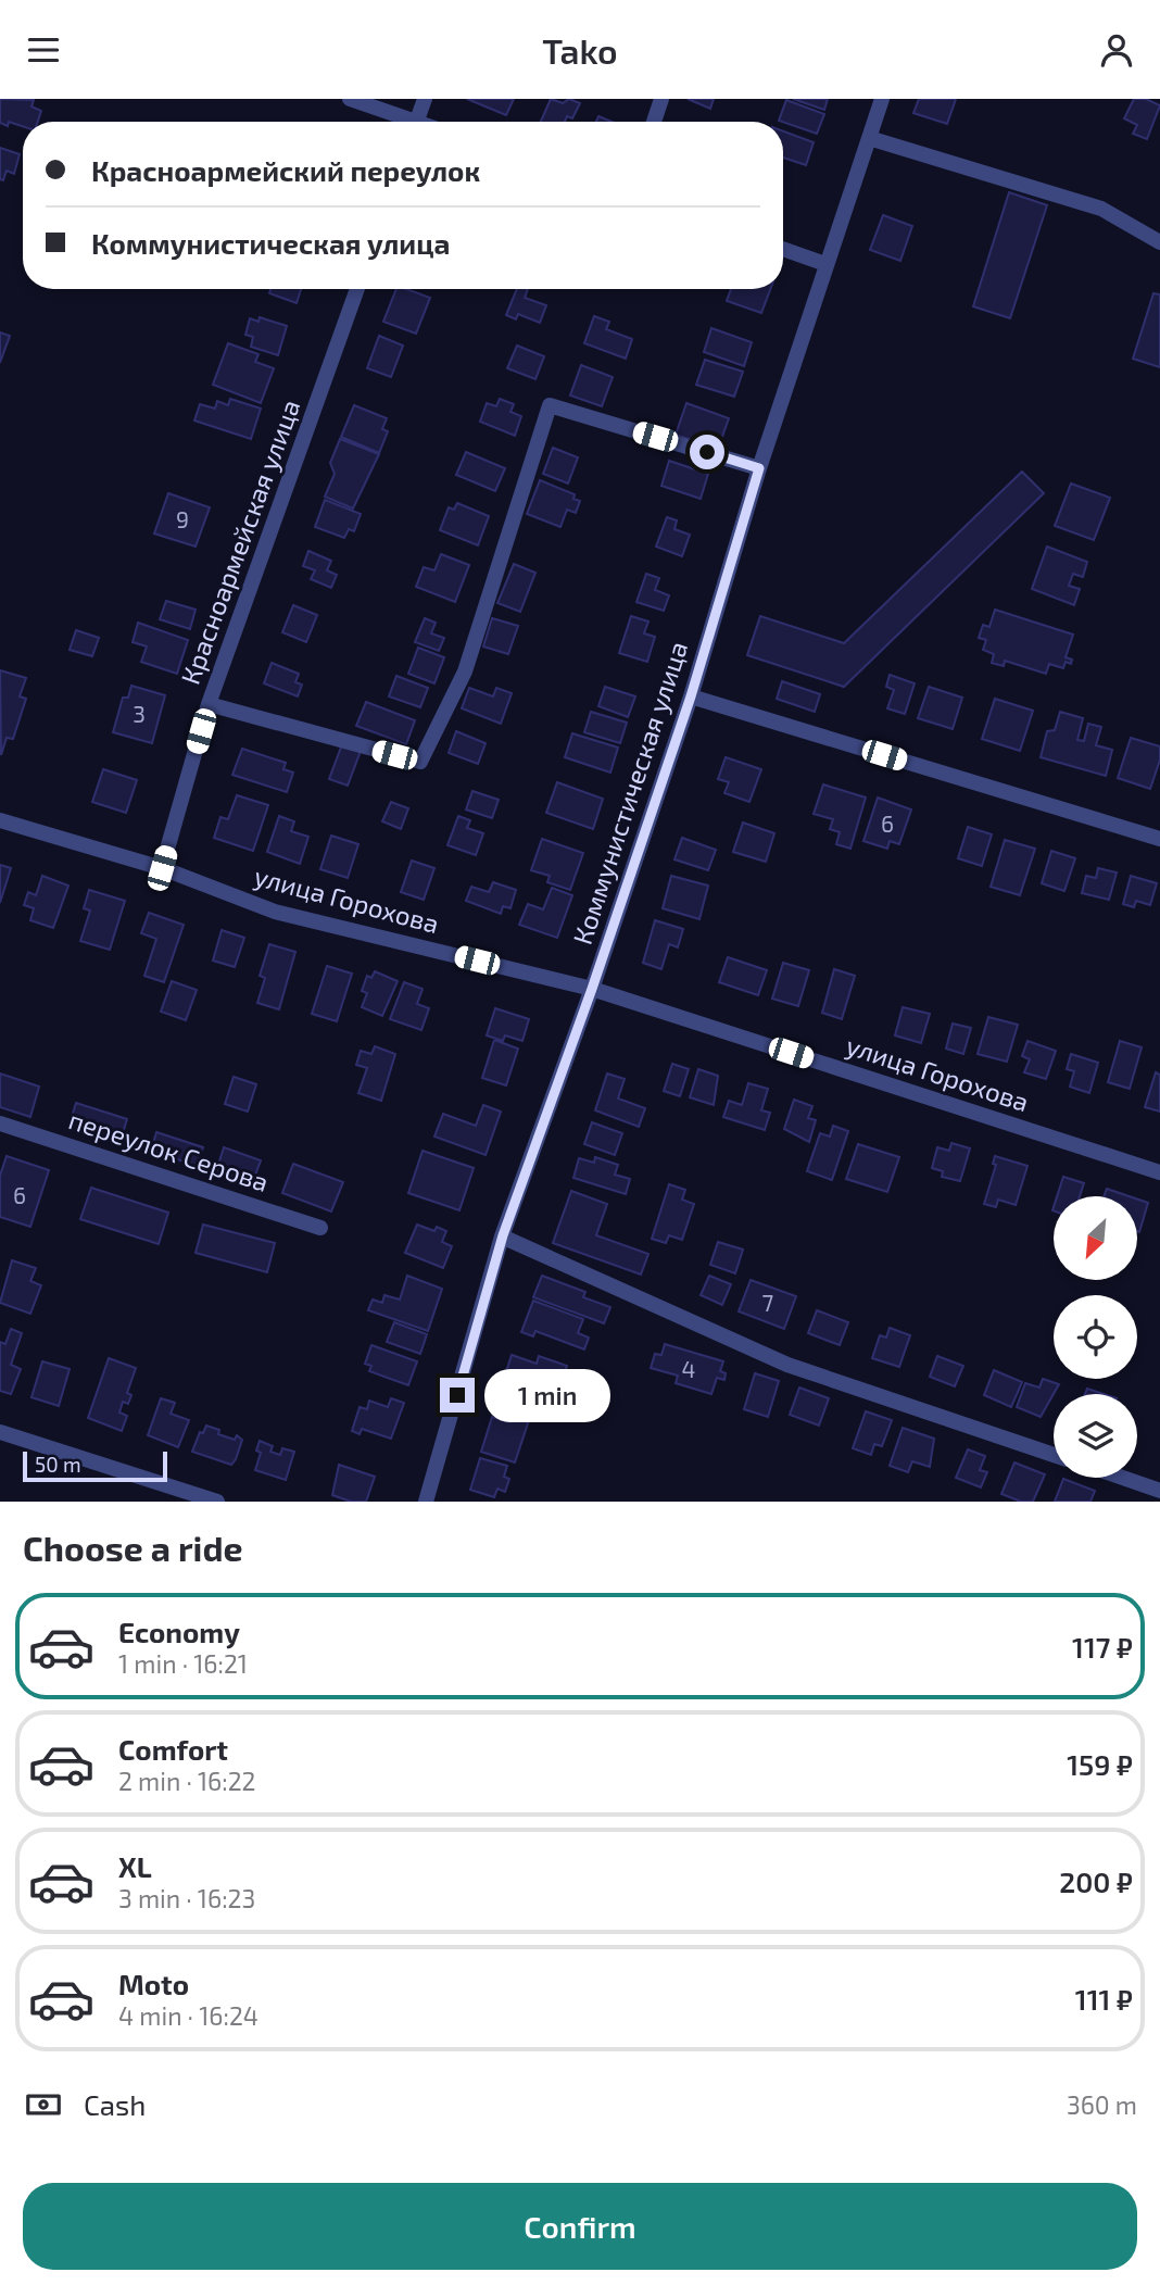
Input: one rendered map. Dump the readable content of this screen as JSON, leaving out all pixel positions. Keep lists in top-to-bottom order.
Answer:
{
  "streets": {
    "street": [
      "Красноармейская улица",
      "Коммунистическая улица",
      "улица Горохова",
      "переулок Серова"
    ]
  },
  "crossings": [
    ["Красноармейская улица", "улица Горохова"],
    ["Коммунистическая улица", "улица Горохова"]
  ],
  "house_numbers": [
    "9",
    "3",
    "6",
    "6",
    "7",
    "4"
  ],
  "scale_bar": "50 m",
  "north": "bottom left",
  "page": {
    "header": "Tako",
    "banner": ["Красноармейский переулок", "Коммунистическая улица"],
    "bubble": "1 min",
    "scale": "50 m",
    "heading": "Choose a ride",
    "list": [
      {
        "name": "Economy",
        "note": "1 min · 16:21",
        "value": "117 ₽"
      },
      {
        "name": "Comfort",
        "note": "2 min · 16:22",
        "value": "159 ₽"
      },
      {
        "name": "XL",
        "note": "3 min · 16:23",
        "value": "200 ₽"
      },
      {
        "name": "Moto",
        "note": "4 min · 16:24",
        "value": "111 ₽"
      }
    ],
    "pay": ["Cash", "360 m"],
    "buttons": "Confirm"
  }
}
